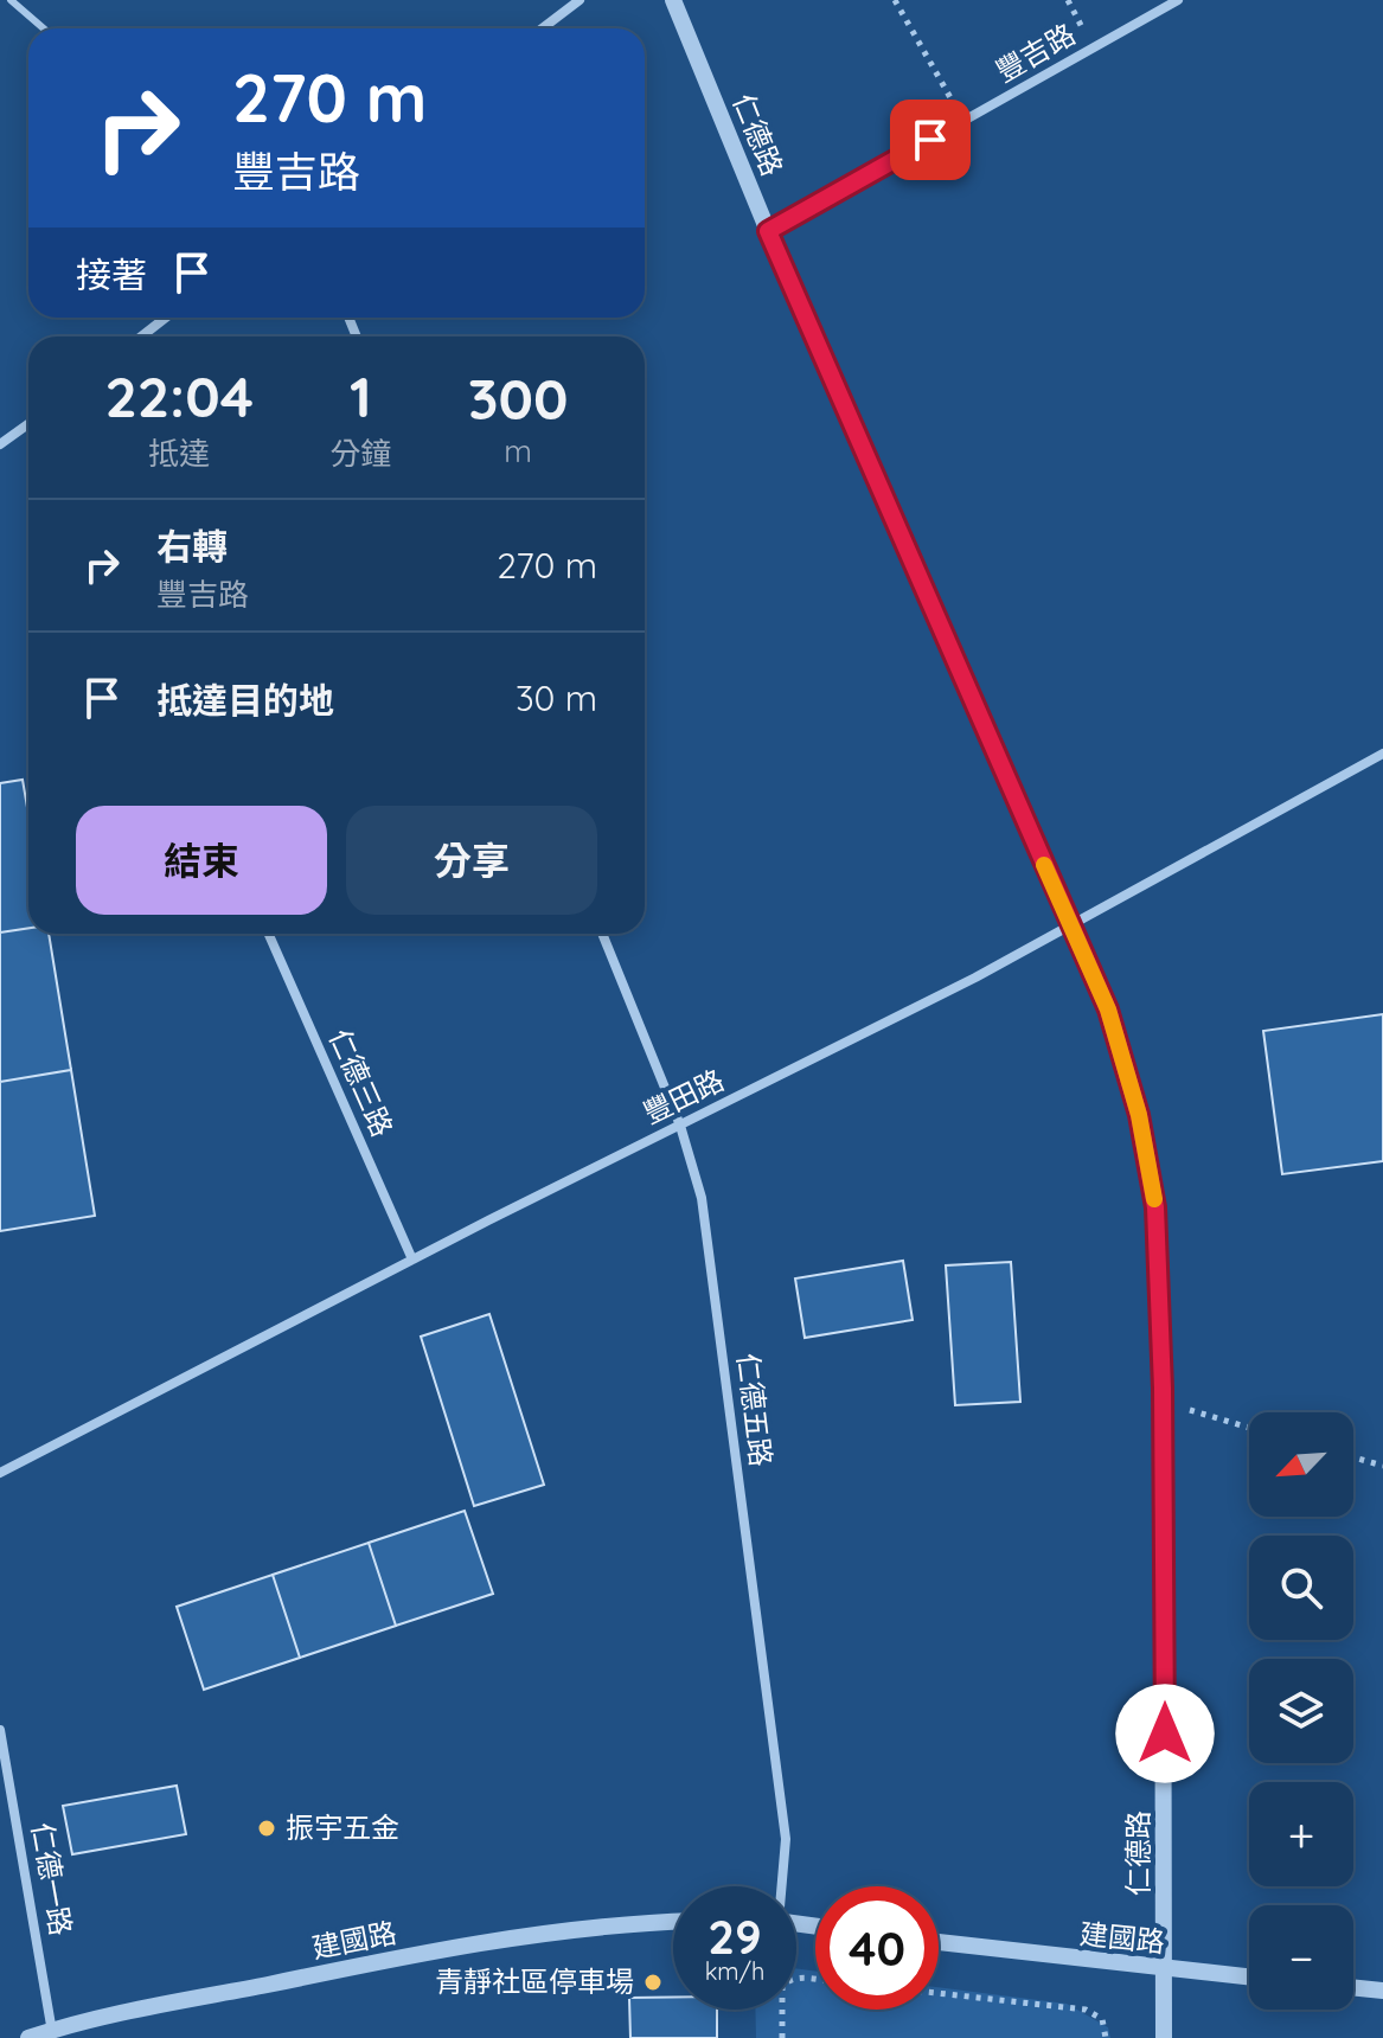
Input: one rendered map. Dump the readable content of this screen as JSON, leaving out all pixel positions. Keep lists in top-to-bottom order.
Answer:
{
  "streets": {
    "street": [
      "豐吉路",
      "仁德路",
      "仁德三路",
      "豐田路",
      "仁德五路",
      "仁德一路",
      "建國路"
    ]
  },
  "crossings": [
    ["豐吉路", "仁德路"],
    ["仁德路", "豐田路"],
    ["仁德路", "建國路"],
    ["仁德三路", "豐田路"],
    ["豐田路", "仁德五路"],
    ["仁德一路", "建國路"]
  ],
  "places": ["振宇五金", "青靜社區停車場"],
  "north": "bottom left",
  "page": {
    "turn": ["270 m", "豐吉路"],
    "then": "接著",
    "eta": [
      "22:04",
      "抵達",
      "1",
      "分鐘",
      "300",
      "m"
    ],
    "list": [
      {
        "name": "右轉",
        "note": "豐吉路",
        "value": "270 m"
      },
      {
        "name": "抵達目的地",
        "value": "30 m"
      }
    ],
    "buttons": ["結束", "分享"],
    "map_buttons": ["+", "−"],
    "speed": "29 km/h",
    "limit": "40"
  }
}
